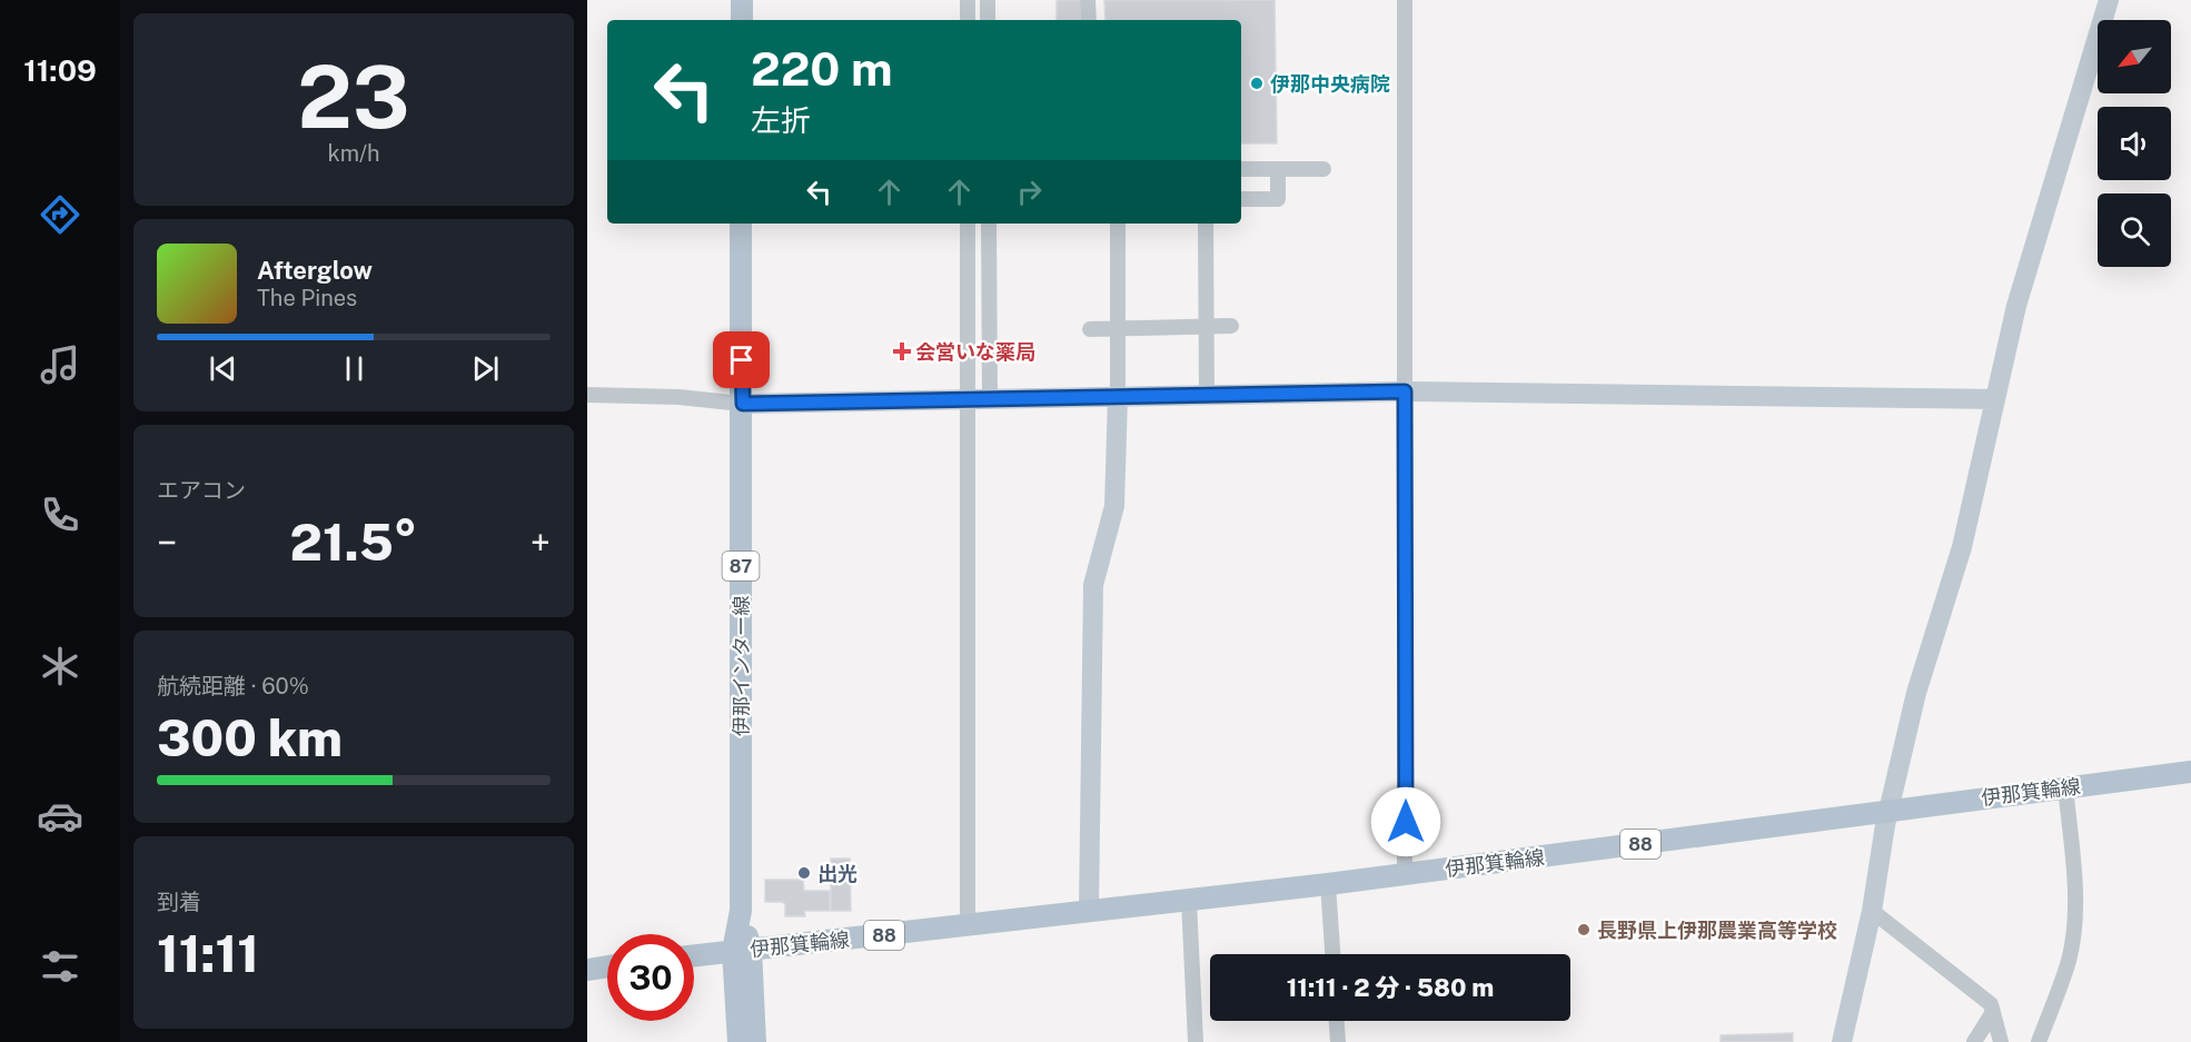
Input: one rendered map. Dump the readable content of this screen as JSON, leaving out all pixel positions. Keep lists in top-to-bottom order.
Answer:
{
  "streets": {
    "main road": [
      "87",
      "伊那インター線",
      "伊那箕輪線",
      "88"
    ]
  },
  "crossings": [
    ["伊那インター線", "伊那箕輪線"]
  ],
  "places": {
    "other": ["伊那中央病院", "出光", "長野県上伊那農業高等学校"],
    "health": ["会営いな薬局"]
  },
  "north": "bottom left",
  "page": {
    "tabs": "11:09",
    "tile": [
      ["23", "km/h"],
      "エアコン",
      ["航続距離 · 60%", "300 km"],
      ["到着", "11:11"]
    ],
    "turn": ["220 m", "左折"],
    "song": ["Afterglow", "The Pines"],
    "heat": ["−", "21.5°", "+"],
    "limit": "30",
    "trip": "11:11 · 2 分 · 580 m"
  }
}
